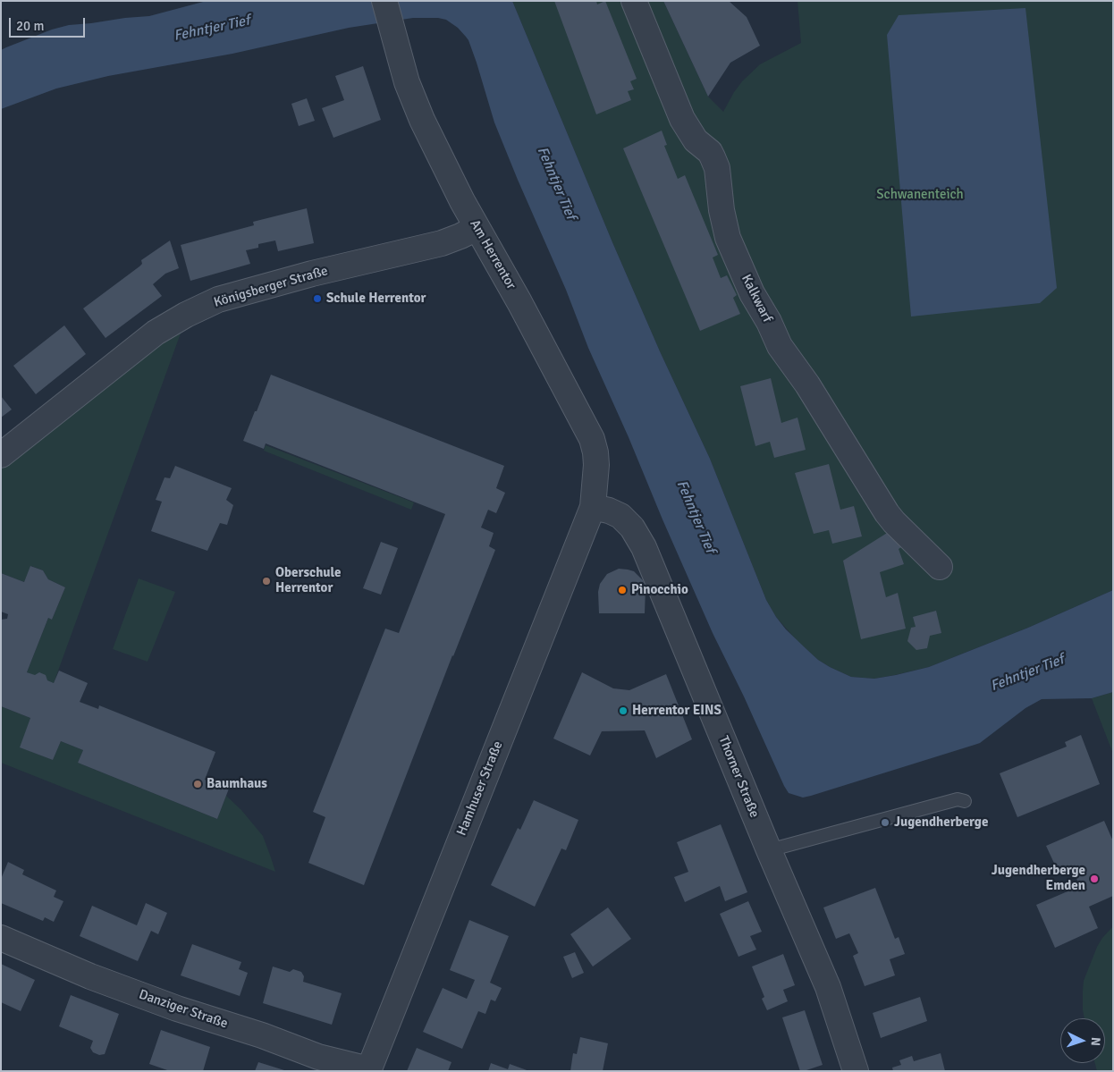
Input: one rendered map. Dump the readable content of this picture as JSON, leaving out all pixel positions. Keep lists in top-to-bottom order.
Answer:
{
  "streets": {
    "street": [
      "Am Herrentor",
      "Königsberger Straße",
      "Kalkwarf",
      "Thorner Straße",
      "Hamhuser Straße",
      "Danziger Straße"
    ]
  },
  "crossings": [
    ["Am Herrentor", "Königsberger Straße"],
    ["Am Herrentor", "Thorner Straße"],
    ["Am Herrentor", "Hamhuser Straße"],
    ["Thorner Straße", "Hamhuser Straße"],
    ["Hamhuser Straße", "Danziger Straße"]
  ],
  "water": ["Fehntjer Tief"],
  "parks": ["Schwanenteich"],
  "places": [
    "Schule Herrentor",
    "Oberschule Herrentor",
    "Pinocchio",
    "Herrentor EINS",
    "Baumhaus",
    "Jugendherberge",
    "Jugendherberge Emden"
  ],
  "scale_bar": "20 m",
  "north": "right"
}
